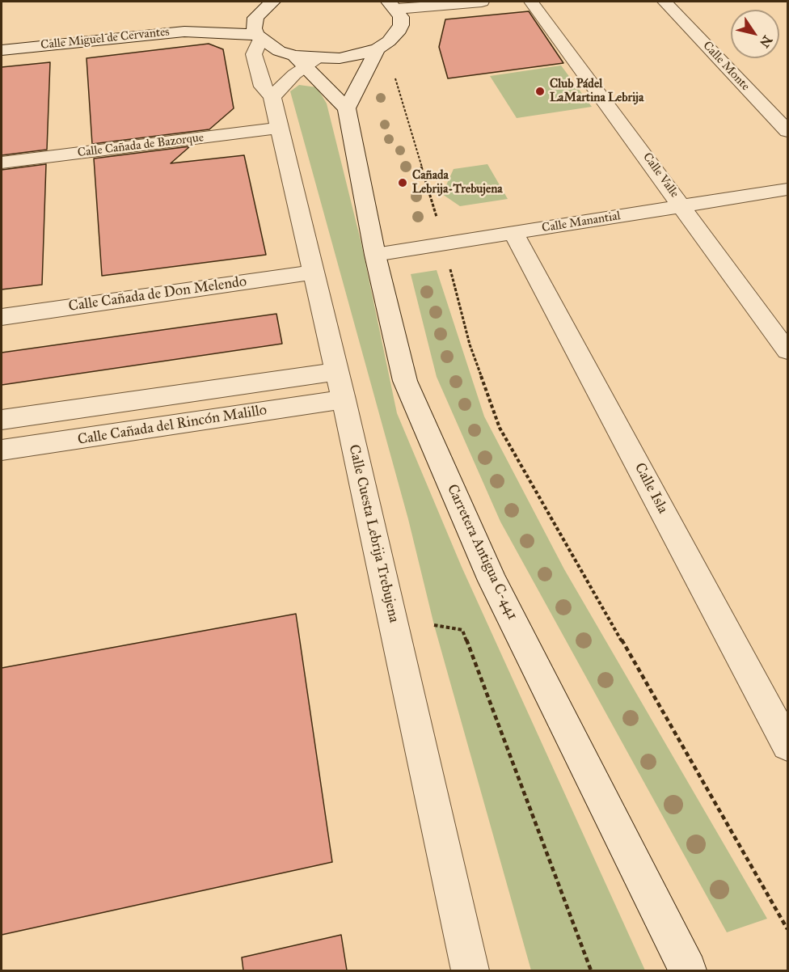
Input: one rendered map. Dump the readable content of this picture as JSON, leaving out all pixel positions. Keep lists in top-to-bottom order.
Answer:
{
  "streets": {
    "street": [
      "Calle Miguel de Cervantes",
      "Calle Monte",
      "Calle Cañada de Bazorque",
      "Calle Valle",
      "Calle Manantial",
      "Calle Cañada de Don Melendo",
      "Calle Cañada del Rincón Malillo",
      "Calle Isla",
      "Calle Cuesta Lebrija Trebujena",
      "Carretera Antigua C-441"
    ]
  },
  "crossings": [
    ["Calle Miguel de Cervantes", "Calle Cuesta Lebrija Trebujena"],
    ["Calle Cañada de Bazorque", "Calle Cuesta Lebrija Trebujena"],
    ["Calle Valle", "Calle Manantial"],
    ["Calle Manantial", "Calle Isla"],
    ["Calle Manantial", "Carretera Antigua C-441"],
    ["Calle Cañada de Don Melendo", "Calle Cuesta Lebrija Trebujena"],
    ["Calle Cañada del Rincón Malillo", "Calle Cuesta Lebrija Trebujena"]
  ],
  "places": ["Club Pádel LaMartina Lebrija", "Cañada Lebrija-Trebujena"],
  "north": "bottom right"
}
